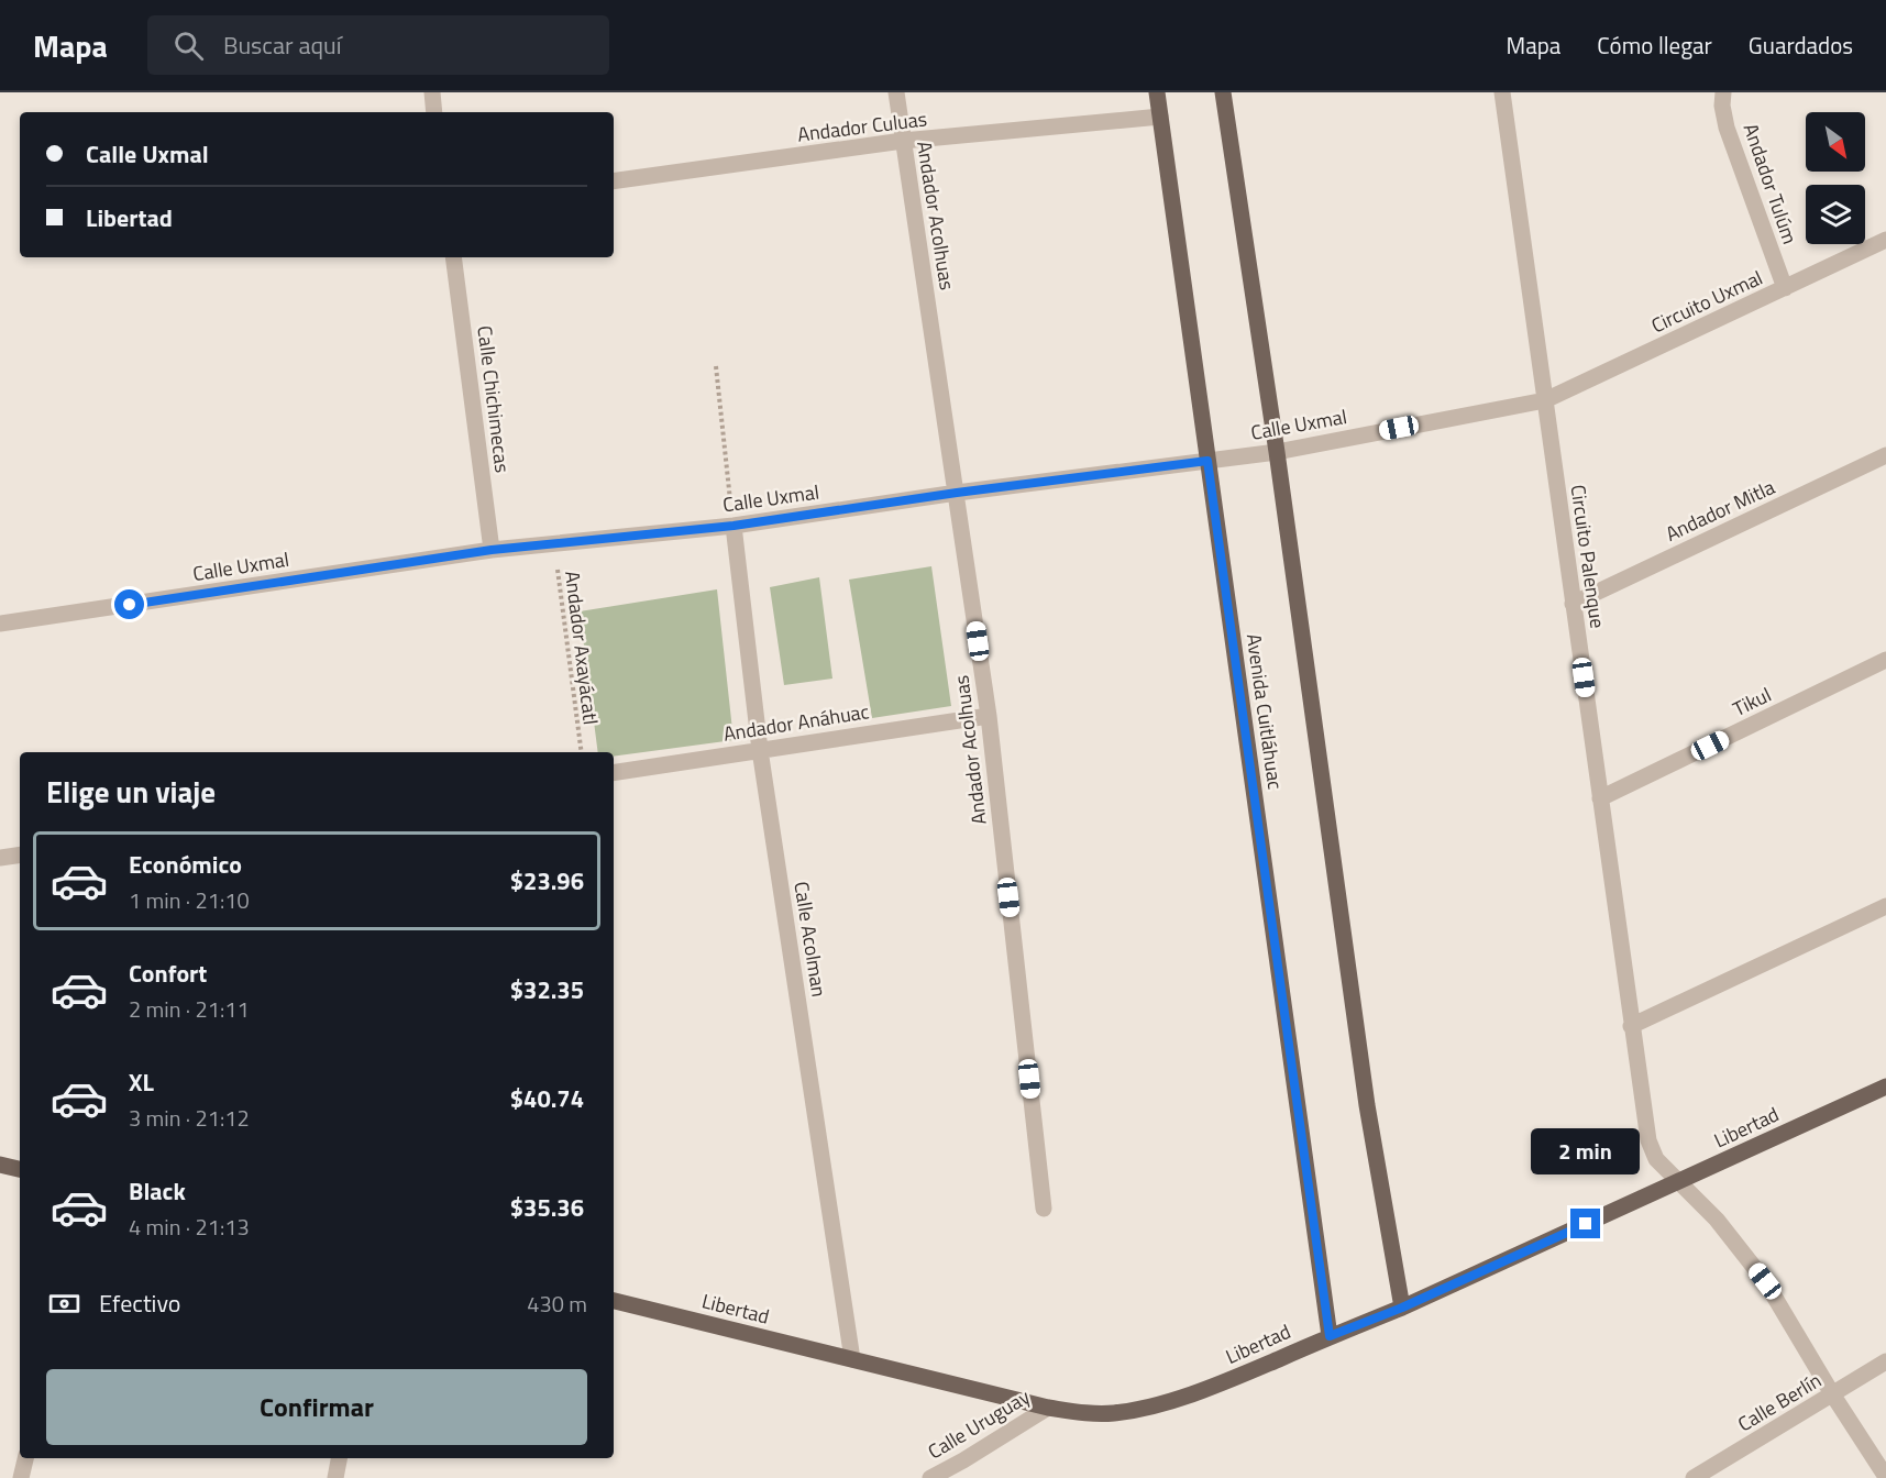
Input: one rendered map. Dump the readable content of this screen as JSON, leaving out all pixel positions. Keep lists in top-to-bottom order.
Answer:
{
  "streets": {
    "main road": ["Avenida Cuitláhuac", "Libertad"],
    "street": [
      "Andador Culuas",
      "Andador Tulúm",
      "Andador Acolhuas",
      "Circuito Uxmal",
      "Calle Chichimecas",
      "Calle Uxmal",
      "Andador Mitla",
      "Circuito Palenque",
      "Tikul",
      "Andador Anáhuac",
      "Calle Acolman",
      "Calle Berlín",
      "Calle Uruguay"
    ],
    "path": ["Andador Axayácatl"]
  },
  "crossings": [
    ["Andador Culuas", "Andador Acolhuas"],
    ["Andador Culuas", "Avenida Cuitláhuac"],
    ["Andador Tulúm", "Circuito Uxmal"],
    ["Andador Acolhuas", "Calle Uxmal"],
    ["Andador Acolhuas", "Andador Anáhuac"],
    ["Circuito Uxmal", "Calle Uxmal"],
    ["Circuito Uxmal", "Circuito Palenque"],
    ["Calle Chichimecas", "Calle Uxmal"],
    ["Calle Uxmal", "Circuito Palenque"],
    ["Calle Uxmal", "Andador Axayácatl"],
    ["Calle Uxmal", "Avenida Cuitláhuac"],
    ["Calle Uxmal", "Calle Acolman"],
    ["Andador Mitla", "Circuito Palenque"],
    ["Circuito Palenque", "Tikul"],
    ["Circuito Palenque", "Libertad"],
    ["Circuito Palenque", "Calle Berlín"],
    ["Avenida Cuitláhuac", "Libertad"],
    ["Andador Anáhuac", "Calle Acolman"],
    ["Calle Acolman", "Libertad"],
    ["Libertad", "Calle Uruguay"]
  ],
  "north": "bottom right",
  "page": {
    "header": "Mapa",
    "search": "Buscar aquí",
    "nav": ["Mapa", "Cómo llegar", "Guardados"],
    "banner": ["Calle Uxmal", "Libertad"],
    "heading": "Elige un viaje",
    "list": [
      {
        "name": "Económico",
        "note": "1 min · 21:10",
        "value": "$23.96"
      },
      {
        "name": "Confort",
        "note": "2 min · 21:11",
        "value": "$32.35"
      },
      {
        "name": "XL",
        "note": "3 min · 21:12",
        "value": "$40.74"
      },
      {
        "name": "Black",
        "note": "4 min · 21:13",
        "value": "$35.36"
      }
    ],
    "bubble": "2 min",
    "pay": ["Efectivo", "430 m"],
    "buttons": "Confirmar"
  }
}
